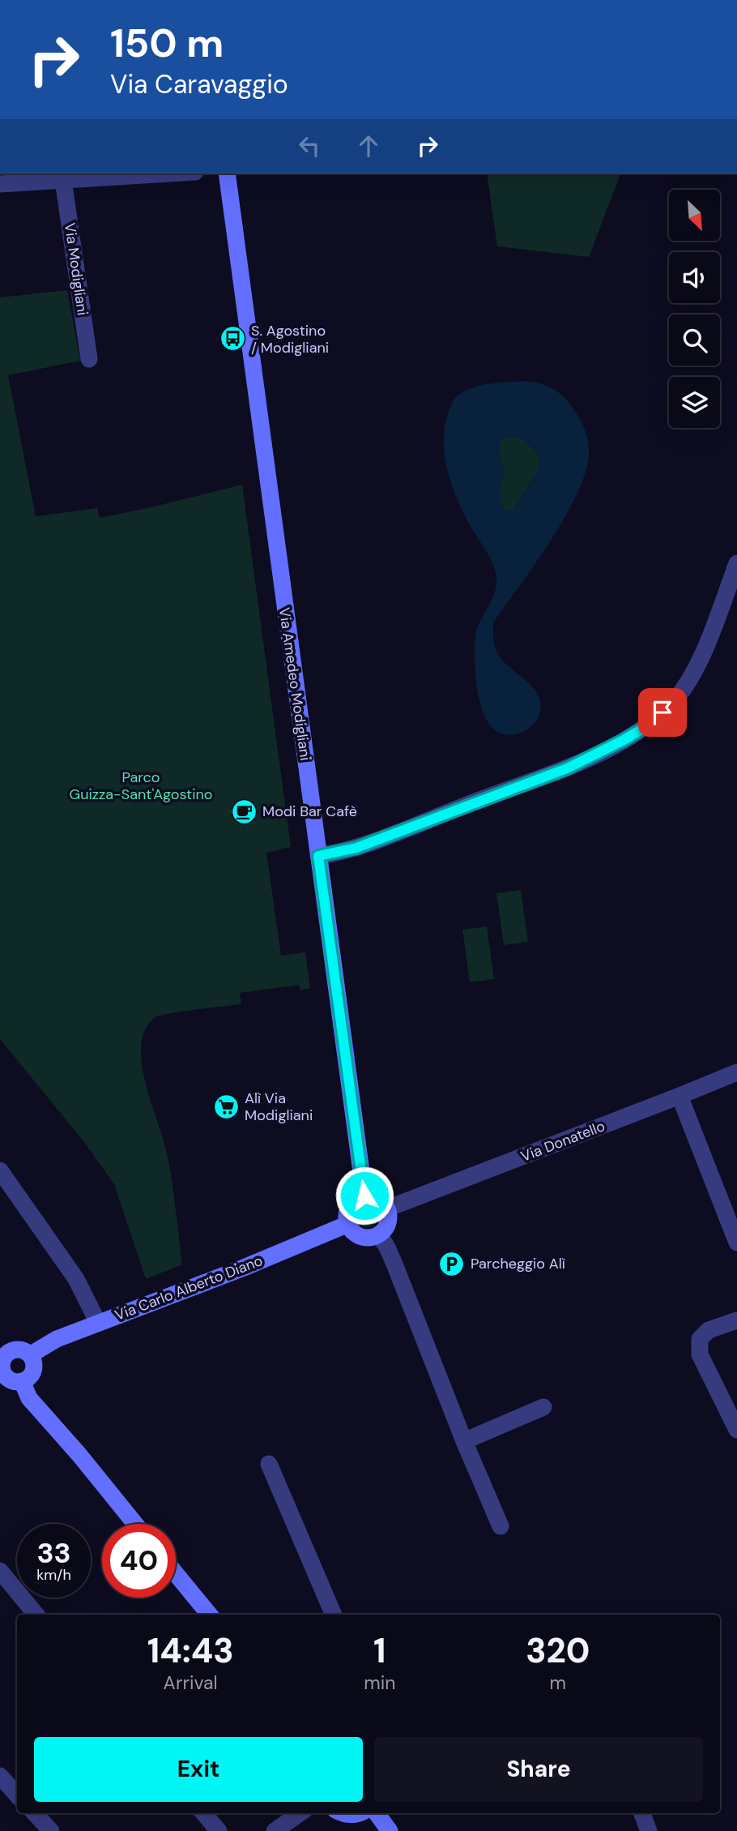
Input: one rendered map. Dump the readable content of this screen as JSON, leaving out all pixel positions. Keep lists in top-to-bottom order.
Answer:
{
  "streets": {
    "street": [
      "Via Modigliani",
      "Via Amedeo Modigliani",
      "Via Donatello",
      "Via Carlo Alberto Diano"
    ]
  },
  "crossings": [
    ["Via Amedeo Modigliani", "Via Donatello"],
    ["Via Amedeo Modigliani", "Via Carlo Alberto Diano"],
    ["Via Donatello", "Via Carlo Alberto Diano"]
  ],
  "parks": ["Parco Guizza-Sant'Agostino"],
  "places": {
    "bus stop": ["S. Agostino / Modigliani"],
    "cafe": ["Modi Bar Cafè"],
    "supermarket": ["Alì Via Modigliani"],
    "parking": ["Parcheggio Alì"]
  },
  "north": "bottom right",
  "page": {
    "turn": ["150 m", "Via Caravaggio"],
    "speed": "33 km/h",
    "limit": "40",
    "eta": [
      "14:43",
      "Arrival",
      "1",
      "min",
      "320",
      "m"
    ],
    "buttons": ["Exit", "Share"]
  }
}
